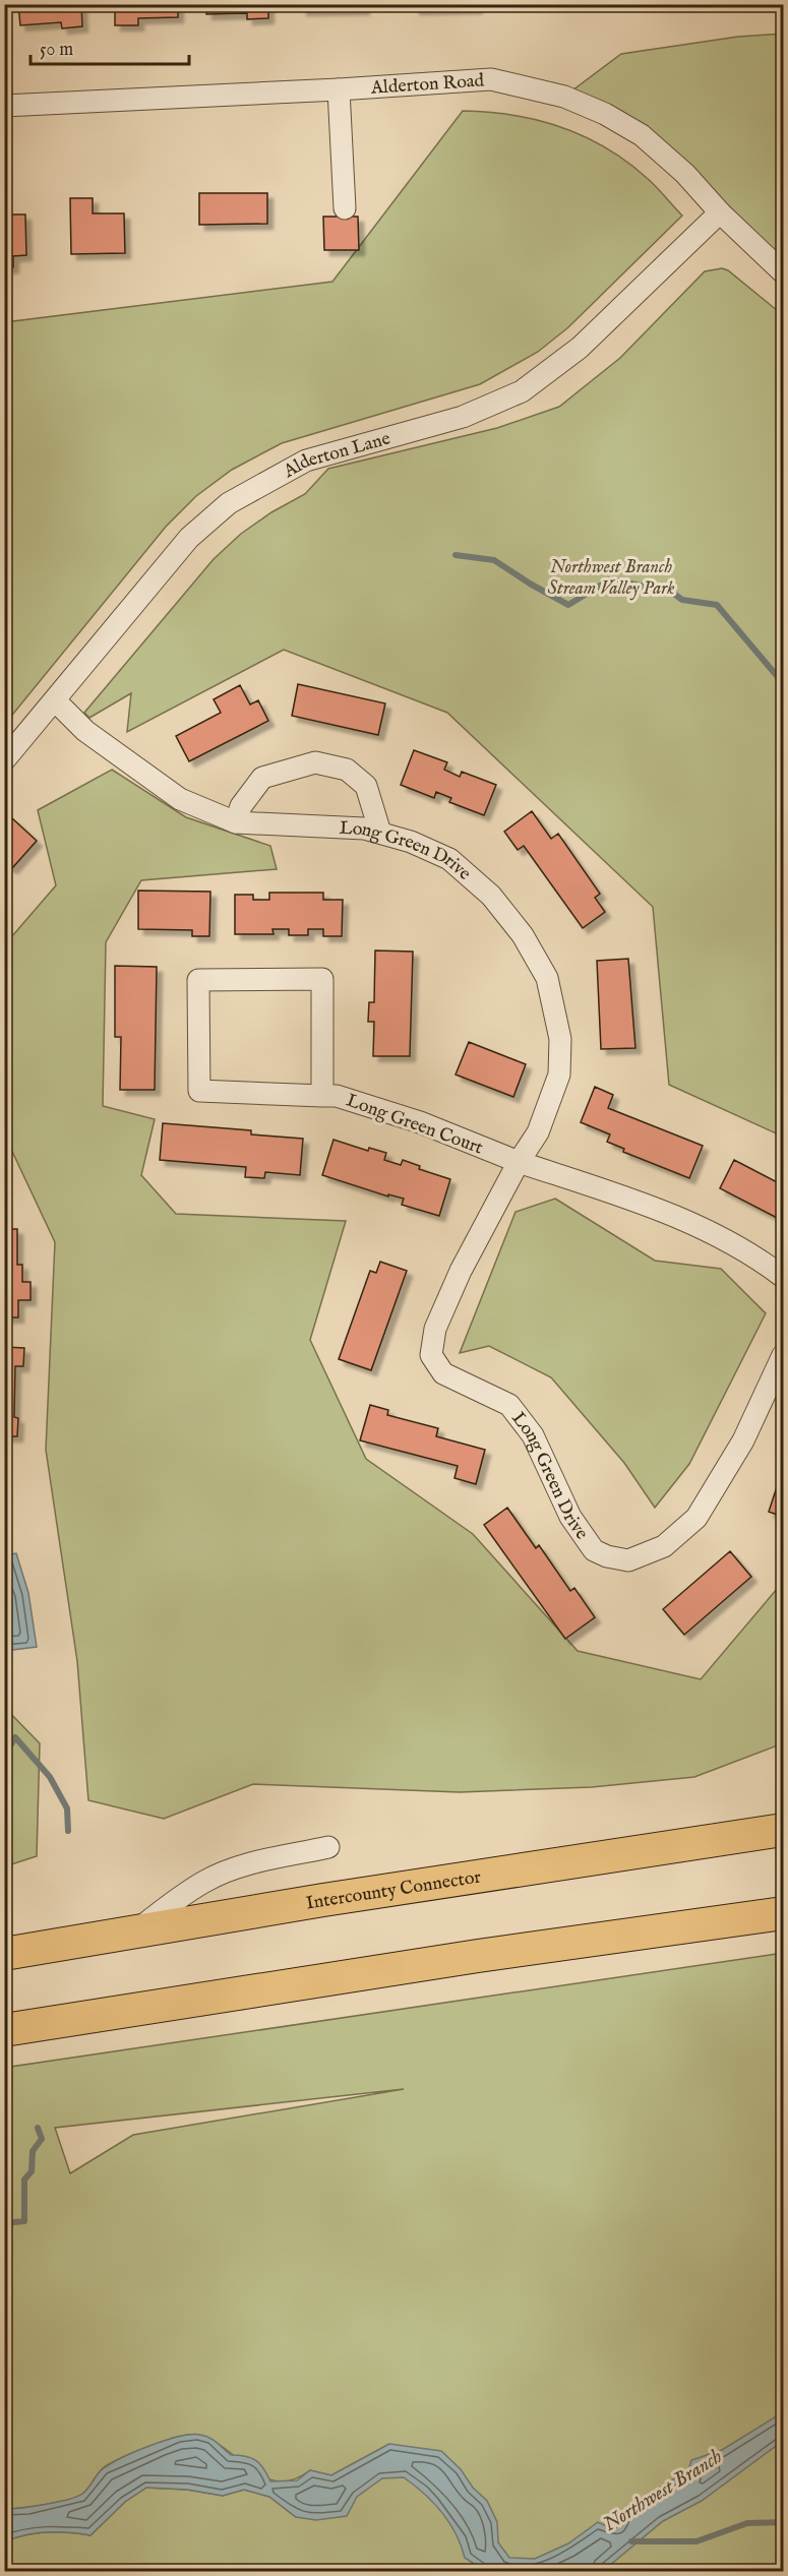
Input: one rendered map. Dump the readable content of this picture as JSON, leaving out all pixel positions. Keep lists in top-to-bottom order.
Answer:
{
  "streets": {
    "highway": ["Intercounty Connector"],
    "street": [
      "Alderton Road",
      "Alderton Lane",
      "Long Green Drive",
      "Long Green Court"
    ]
  },
  "crossings": [
    ["Alderton Road", "Alderton Lane"],
    ["Alderton Lane", "Long Green Drive"],
    ["Long Green Drive", "Long Green Court"]
  ],
  "water": ["Northwest Branch"],
  "parks": ["Northwest Branch Stream Valley Park"],
  "scale_bar": "50 m"
}
